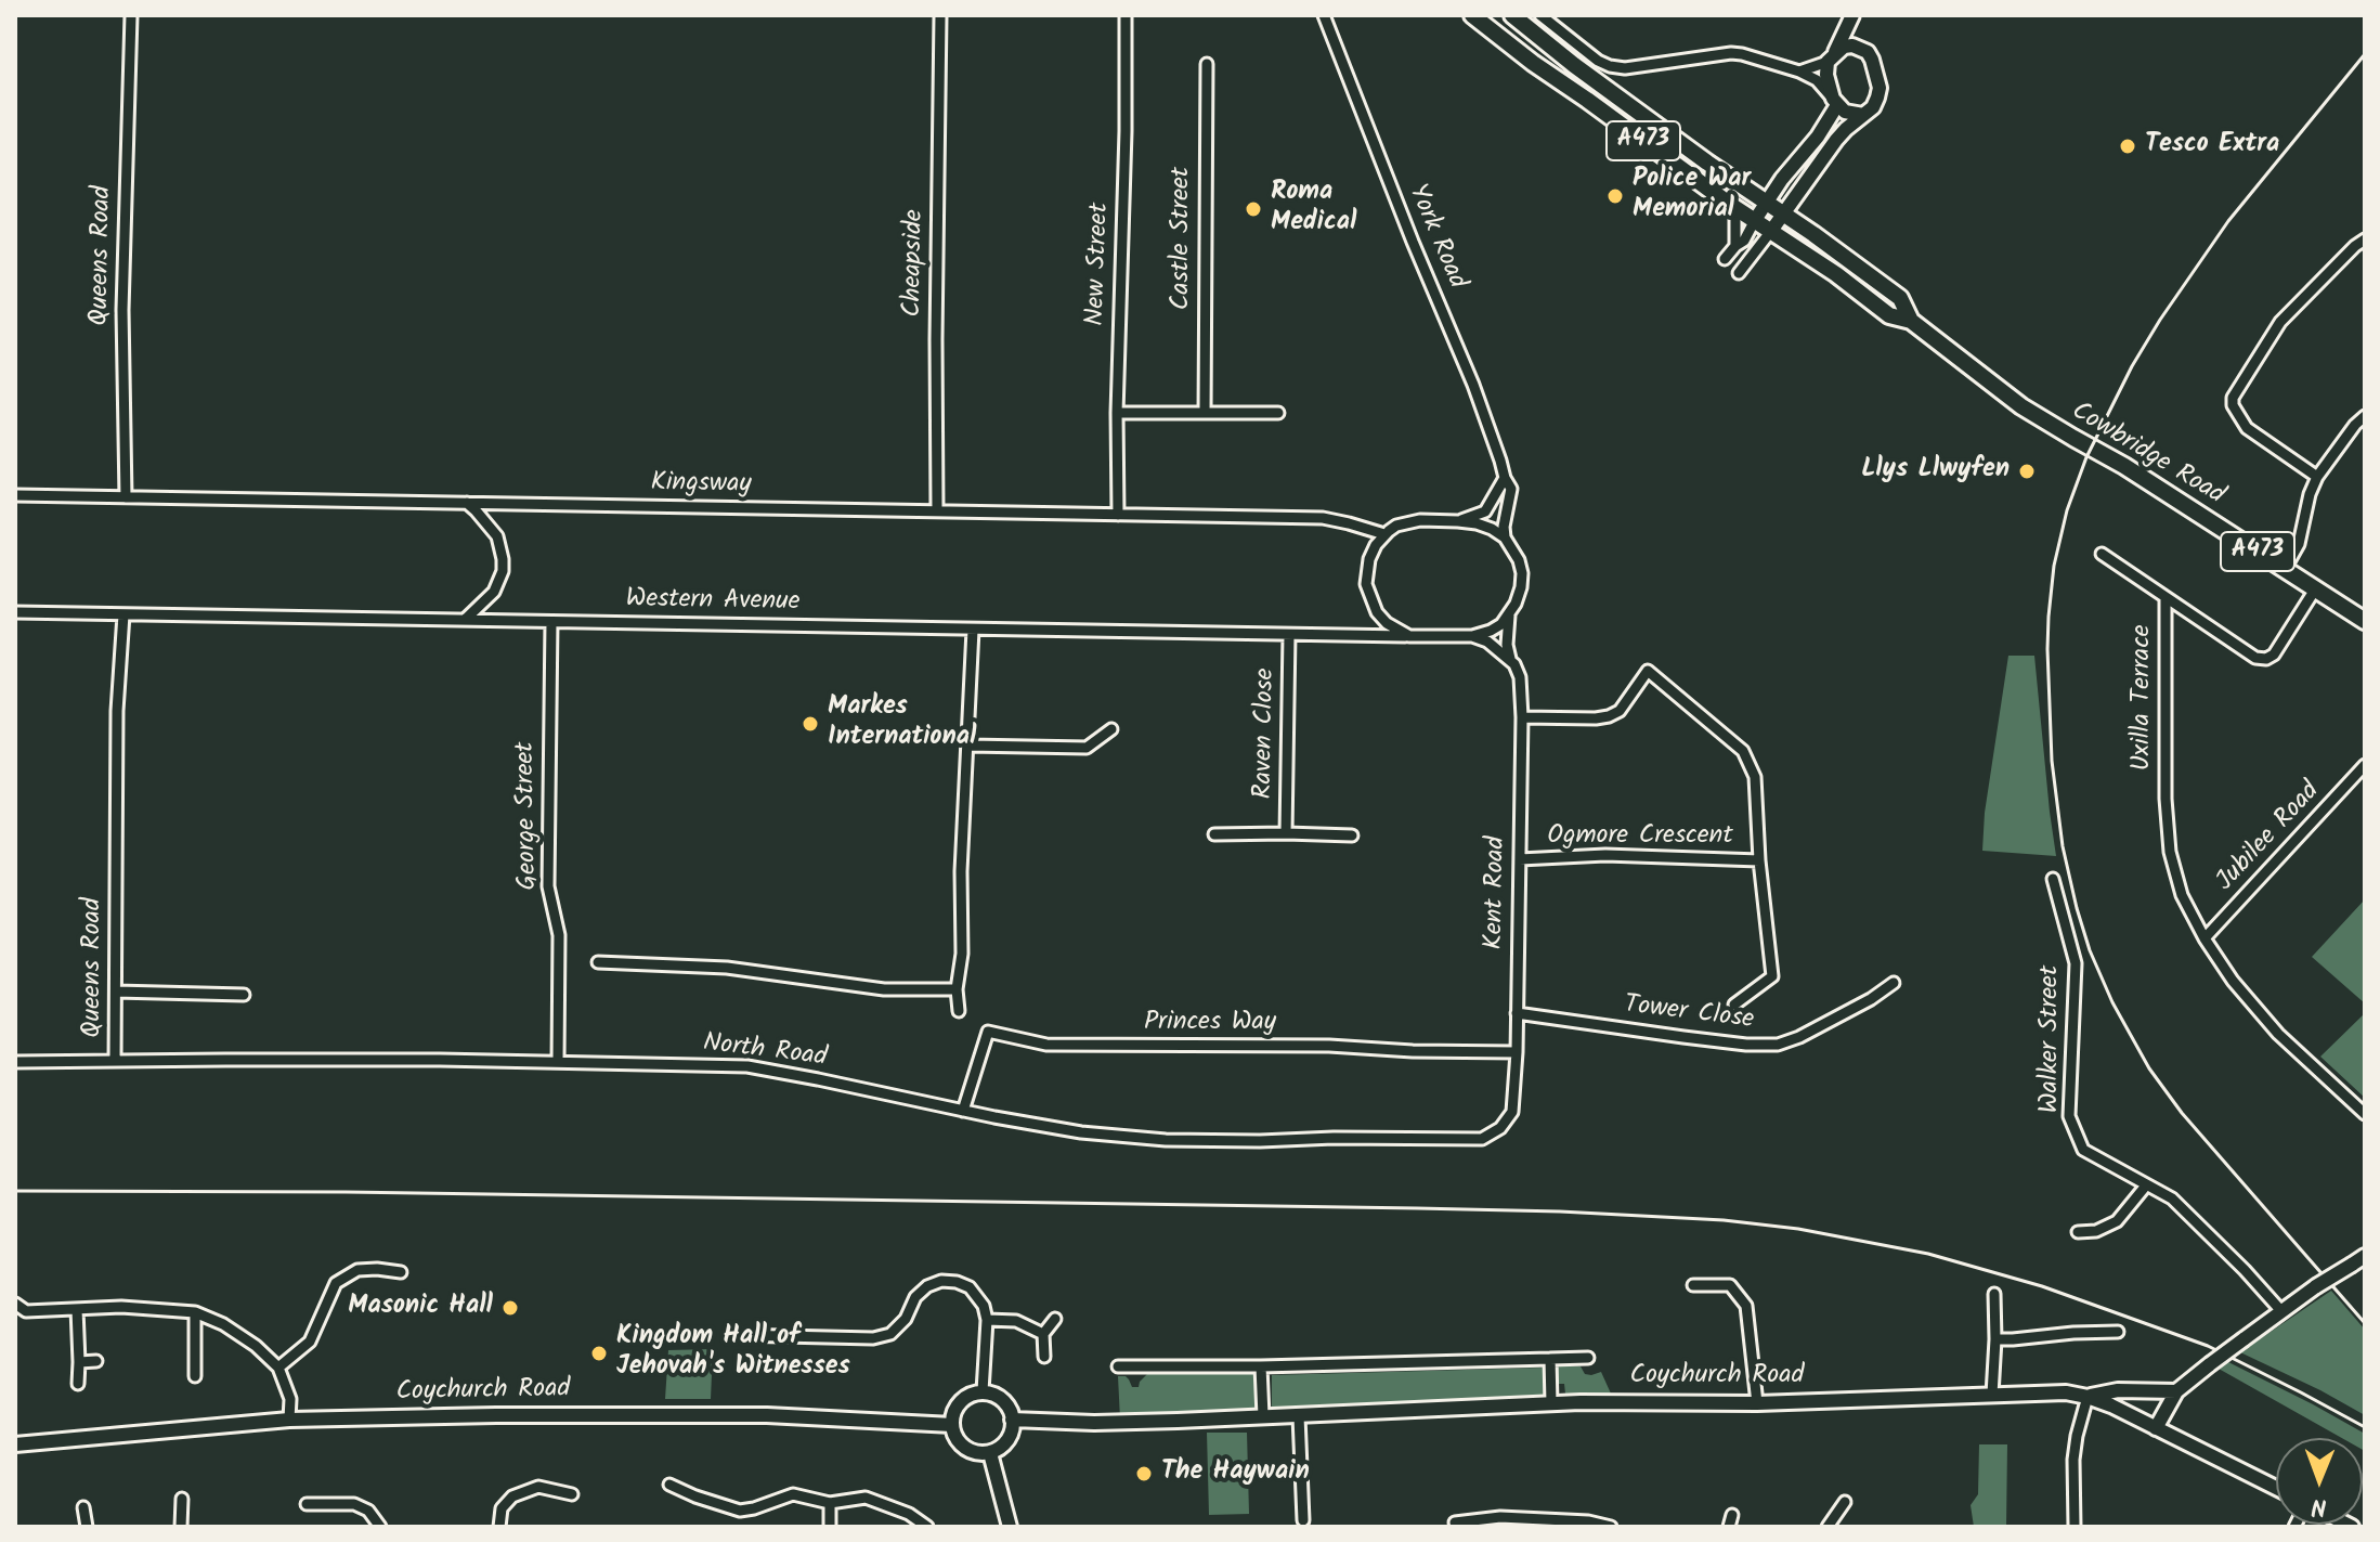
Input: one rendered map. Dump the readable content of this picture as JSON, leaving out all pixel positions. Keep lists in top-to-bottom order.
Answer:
{
  "streets": {
    "main road": ["A473", "Cowbridge Road", "Coychurch Road"],
    "street": [
      "York Road",
      "Castle Street",
      "Queens Road",
      "Cheapside",
      "New Street",
      "Kingsway",
      "Western Avenue",
      "Uxilla Terrace",
      "Raven Close",
      "George Street",
      "Ogmore Crescent",
      "Jubilee Road",
      "Kent Road",
      "Tower Close",
      "Princes Way",
      "Walker Street",
      "North Road"
    ]
  },
  "crossings": [
    ["York Road", "Kingsway"],
    ["York Road", "Western Avenue"],
    ["York Road", "Kent Road"],
    ["Queens Road", "Kingsway"],
    ["Queens Road", "Western Avenue"],
    ["Queens Road", "North Road"],
    ["Cheapside", "Kingsway"],
    ["New Street", "Kingsway"],
    ["Cowbridge Road", "Uxilla Terrace"],
    ["Kingsway", "Western Avenue"],
    ["Kingsway", "Kent Road"],
    ["Western Avenue", "Raven Close"],
    ["Western Avenue", "George Street"],
    ["Western Avenue", "Kent Road"],
    ["Uxilla Terrace", "Jubilee Road"],
    ["George Street", "North Road"],
    ["Ogmore Crescent", "Kent Road"],
    ["Kent Road", "Tower Close"],
    ["Kent Road", "Princes Way"],
    ["Kent Road", "North Road"],
    ["Princes Way", "North Road"]
  ],
  "places": [
    "Tesco Extra",
    "Police War Memorial",
    "Roma Medical",
    "Llys Llwyfen",
    "Markes International",
    "Masonic Hall",
    "Kingdom Hall of Jehovah's Witnesses",
    "The Haywain"
  ],
  "north": "bottom"
}
